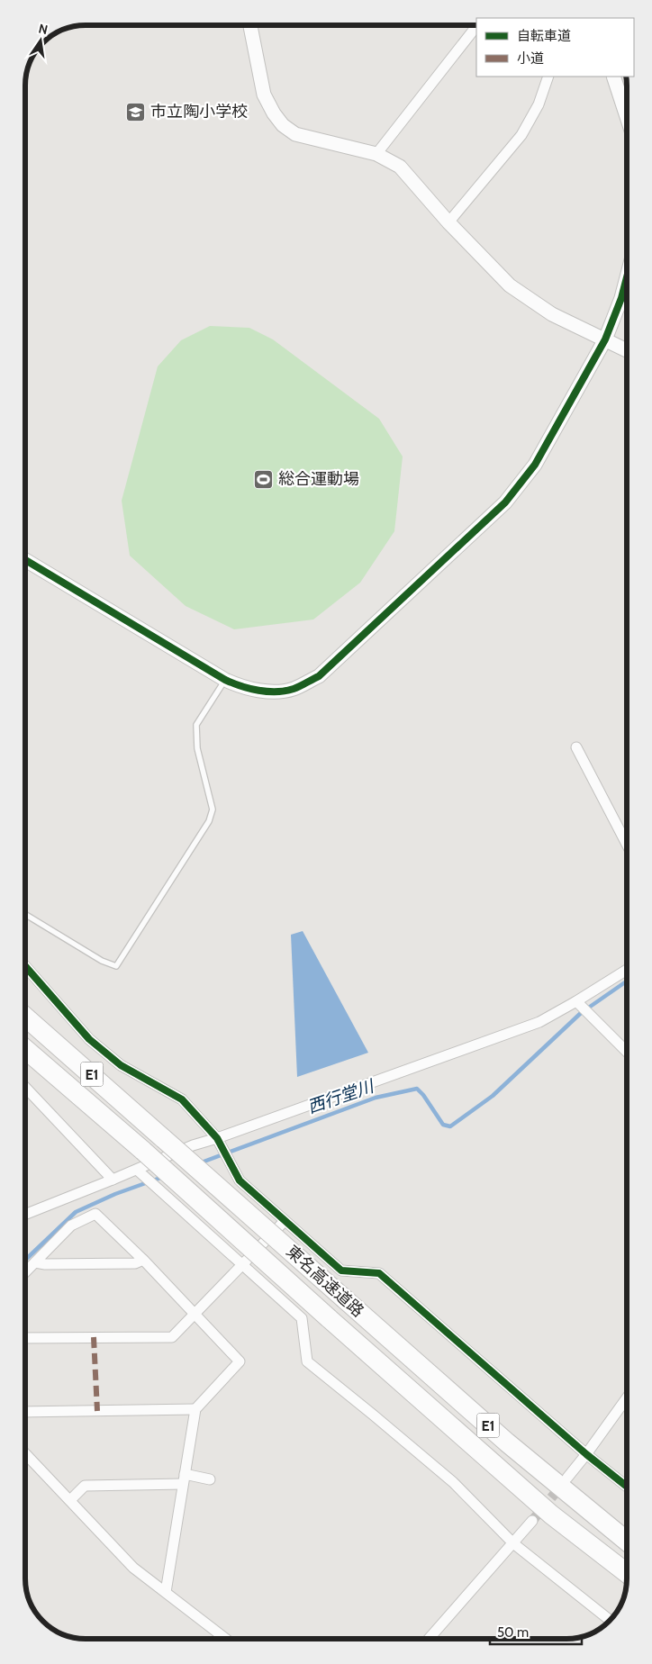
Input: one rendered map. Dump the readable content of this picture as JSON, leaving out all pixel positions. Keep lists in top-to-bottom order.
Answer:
{
  "streets": {
    "highway": ["E1", "東名高速道路"]
  },
  "water": ["西行堂川"],
  "places": {
    "school or university": ["市立陶小学校"],
    "sports": ["総合運動場"]
  },
  "legend": ["自転車道", "小道"],
  "scale_bar": "50 m",
  "north": "top"
}
